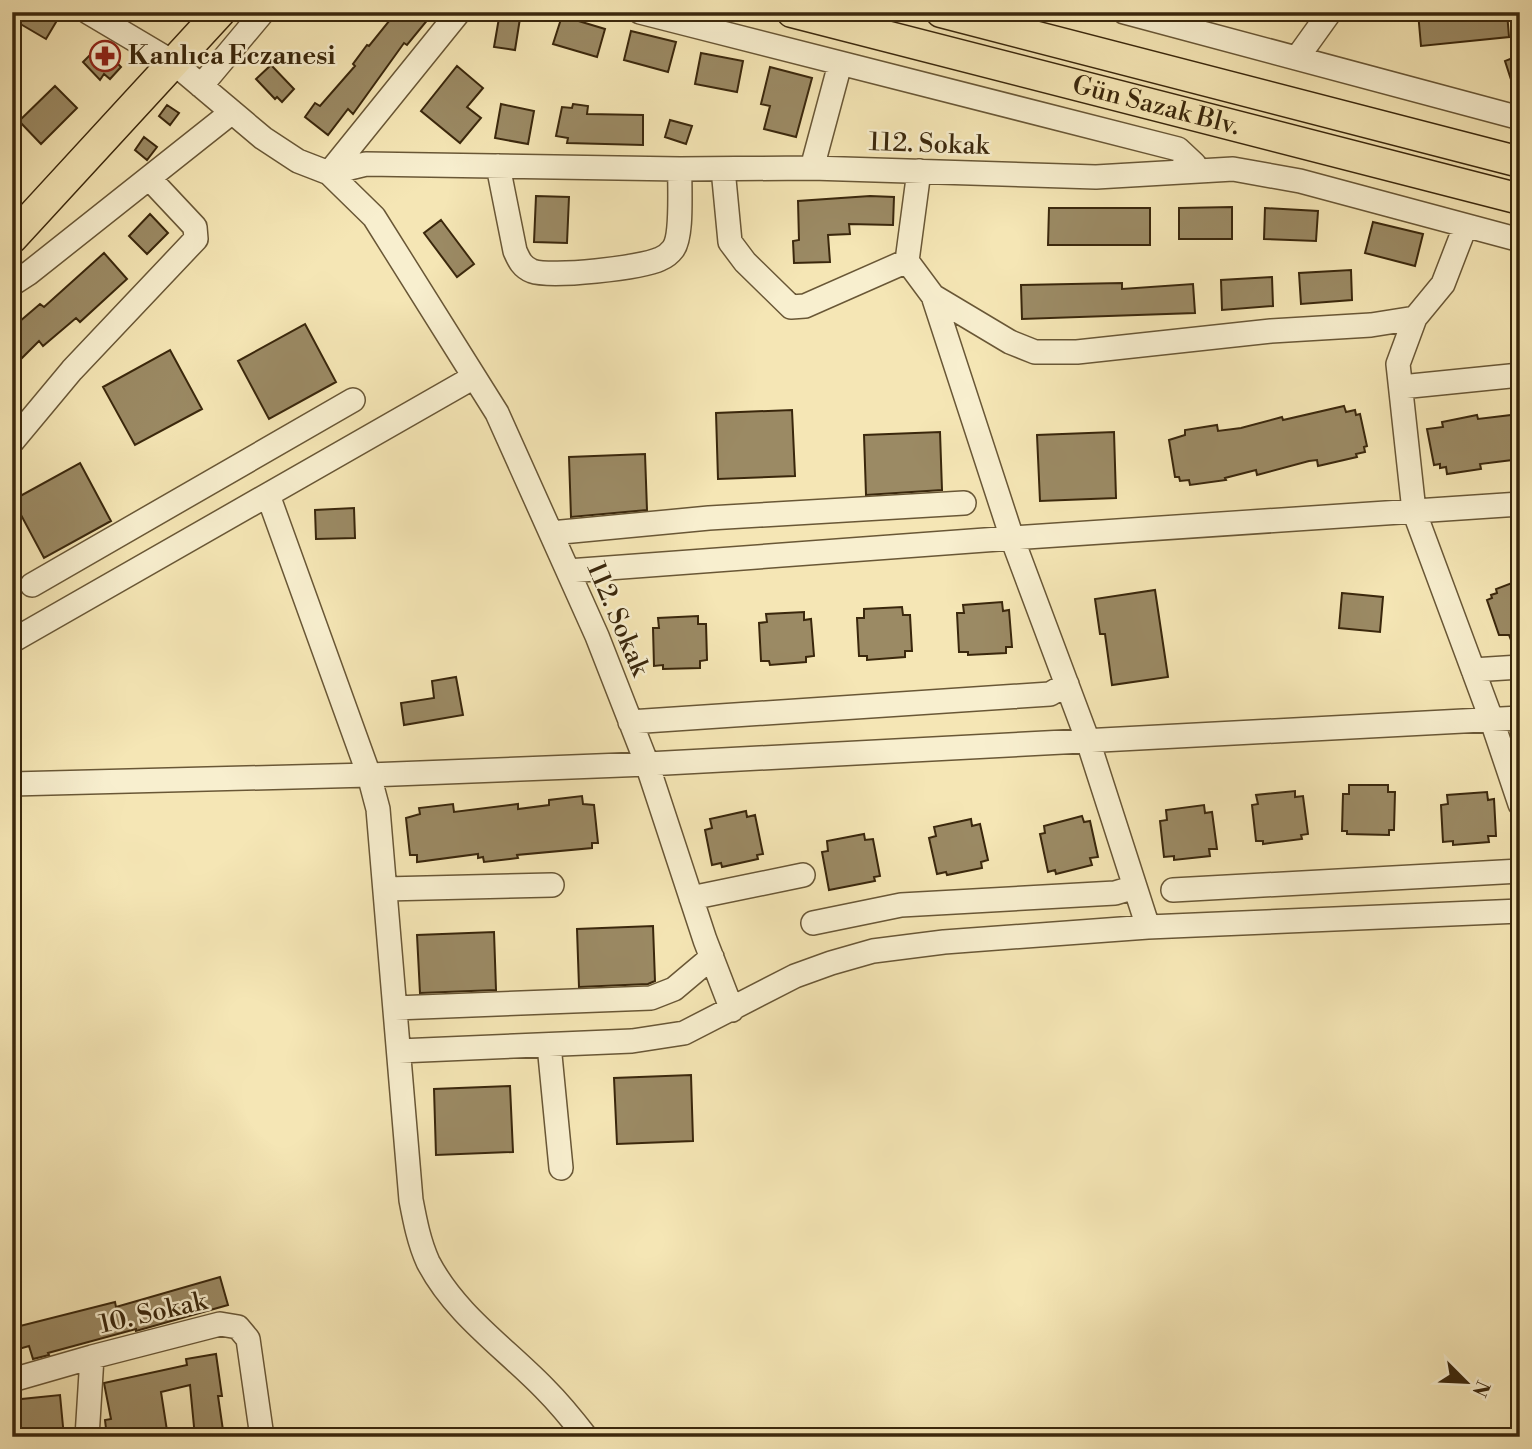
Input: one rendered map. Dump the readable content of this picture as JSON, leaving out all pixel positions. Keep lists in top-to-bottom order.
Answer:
{
  "streets": {
    "main road": ["Gün Sazak Blv."],
    "street": ["112. Sokak", "10. Sokak"]
  },
  "places": {
    "pharmacy": ["Kanlıca Eczanesi"]
  },
  "north": "bottom right"
}
